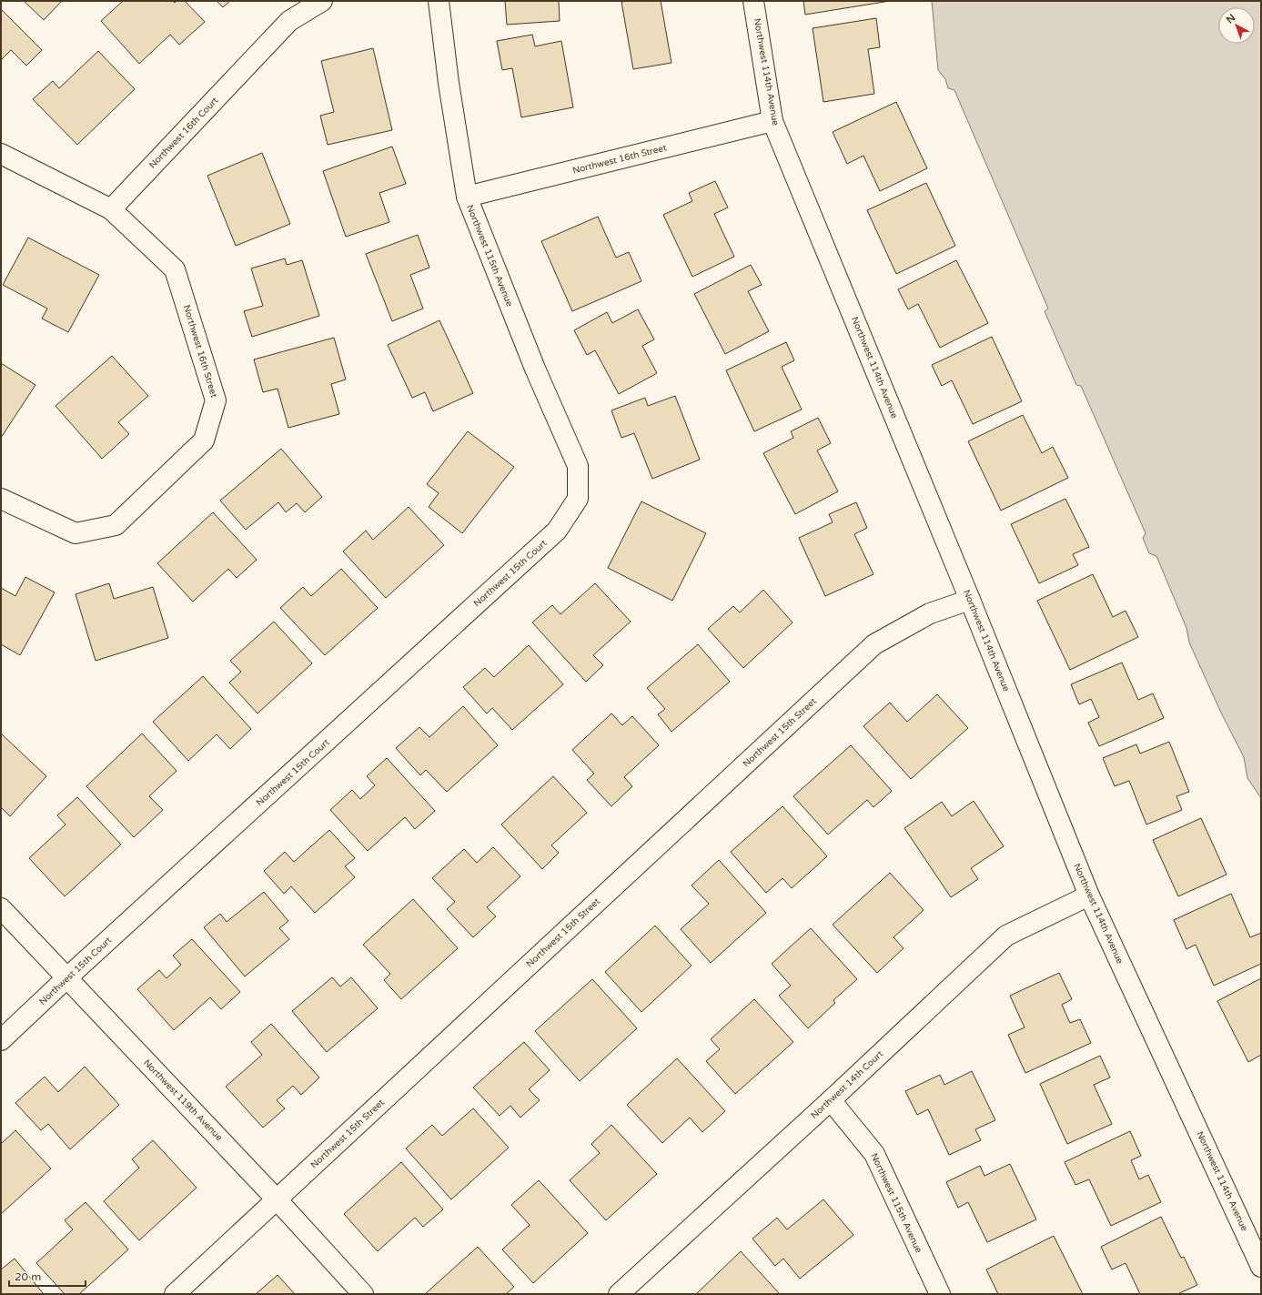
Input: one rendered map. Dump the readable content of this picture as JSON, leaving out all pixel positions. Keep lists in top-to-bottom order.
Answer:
{
  "streets": {
    "street": [
      "Northwest 114th Avenue",
      "Northwest 16th Court",
      "Northwest 16th Street",
      "Northwest 115th Avenue",
      "Northwest 15th Court",
      "Northwest 15th Street",
      "Northwest 14th Court",
      "Northwest 119th Avenue"
    ]
  },
  "crossings": [
    ["Northwest 114th Avenue", "Northwest 16th Street"],
    ["Northwest 114th Avenue", "Northwest 15th Street"],
    ["Northwest 114th Avenue", "Northwest 14th Court"],
    ["Northwest 16th Court", "Northwest 16th Street"],
    ["Northwest 16th Street", "Northwest 115th Avenue"],
    ["Northwest 115th Avenue", "Northwest 15th Court"],
    ["Northwest 115th Avenue", "Northwest 14th Court"],
    ["Northwest 15th Court", "Northwest 119th Avenue"],
    ["Northwest 15th Street", "Northwest 119th Avenue"]
  ],
  "scale_bar": "20 m",
  "north": "top left"
}
